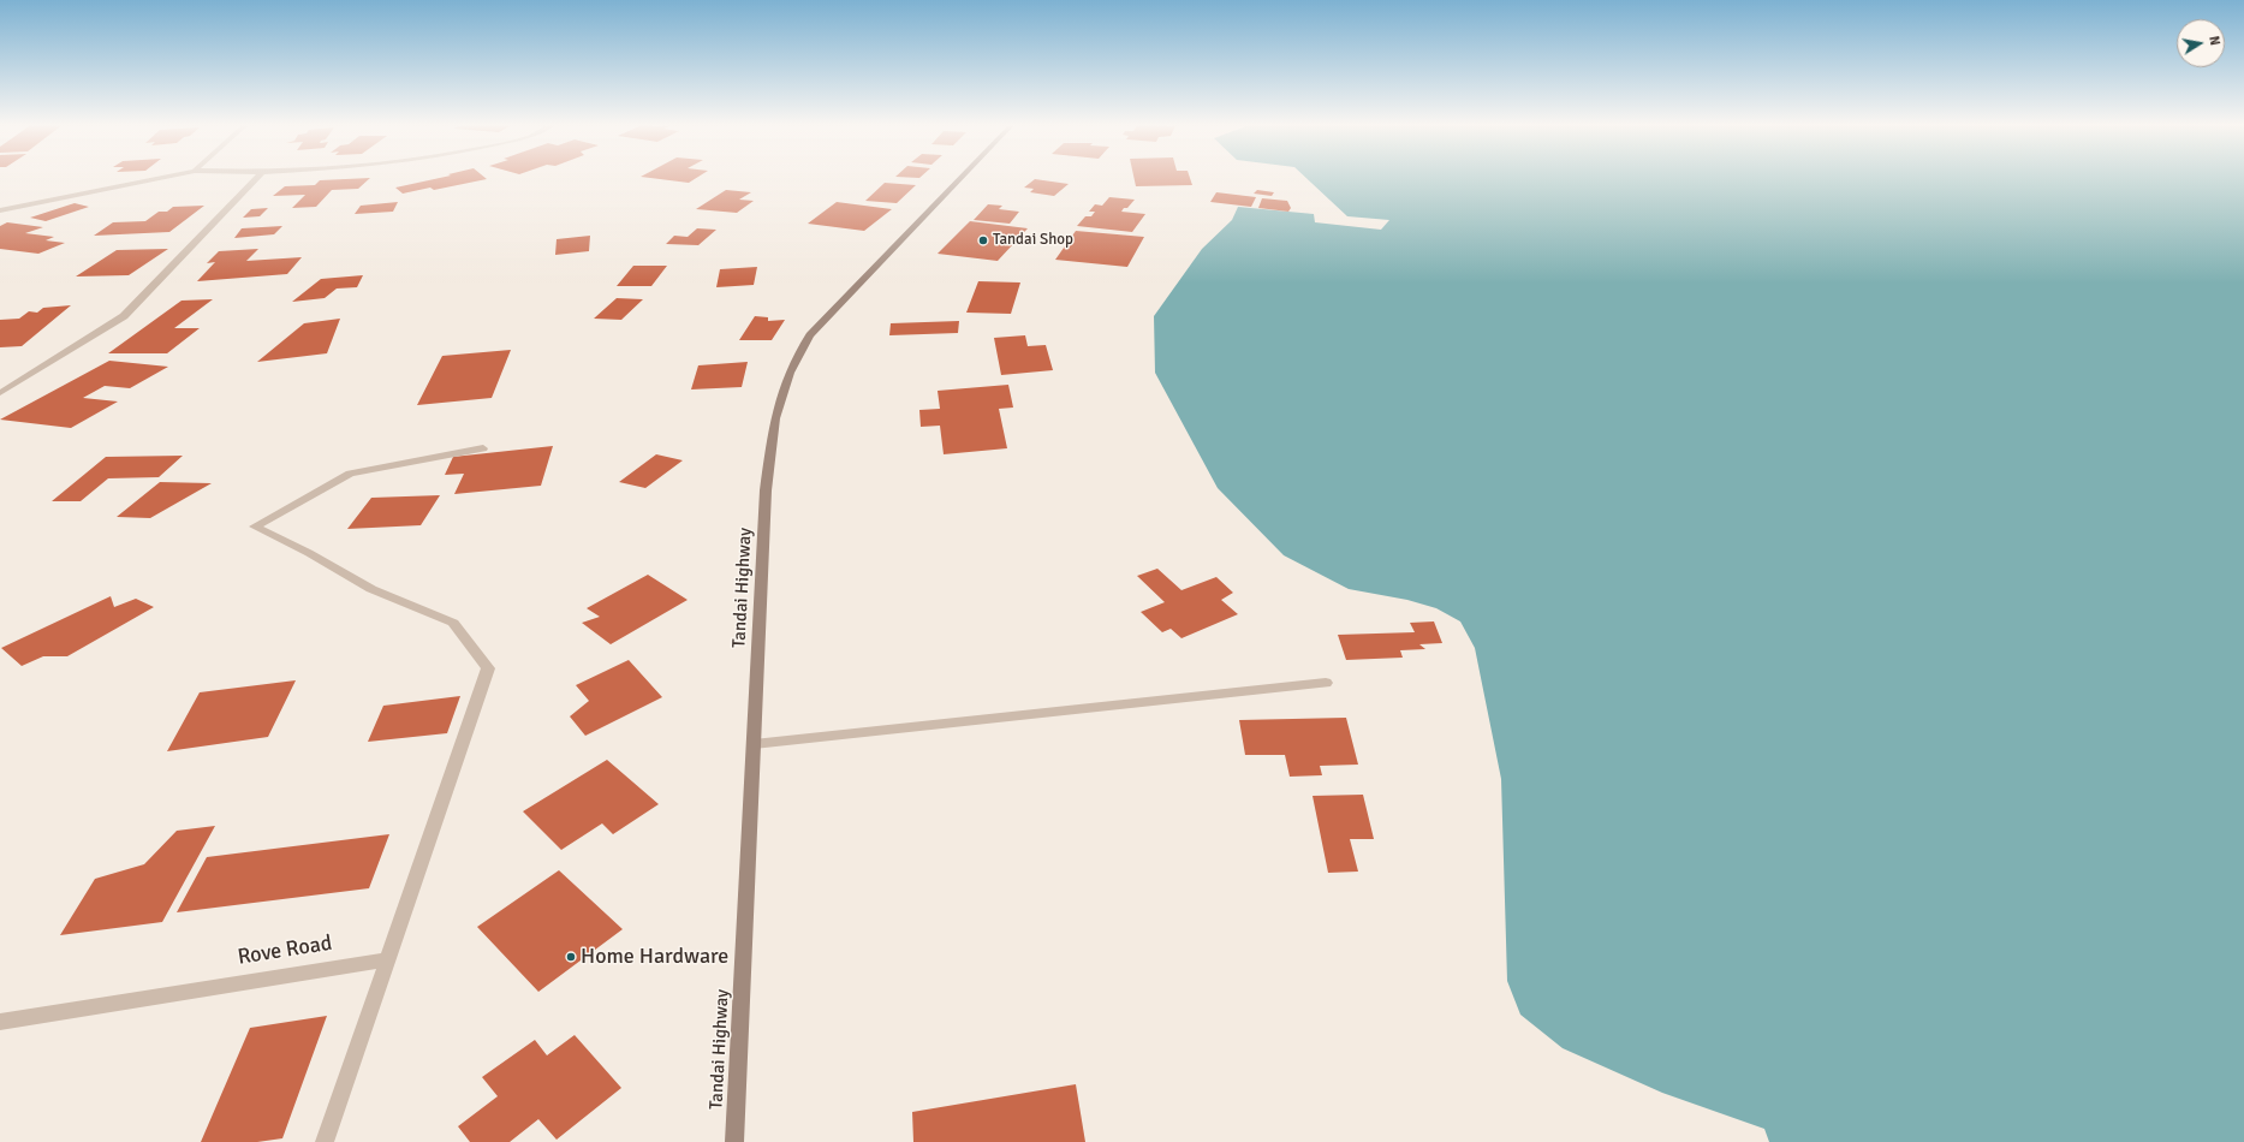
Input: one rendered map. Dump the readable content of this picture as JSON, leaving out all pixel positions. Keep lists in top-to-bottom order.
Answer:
{
  "streets": {
    "main road": ["Tandai Highway"],
    "street": ["Rove Road"]
  },
  "places": ["Tandai Shop", "Home Hardware"],
  "north": "right"
}
